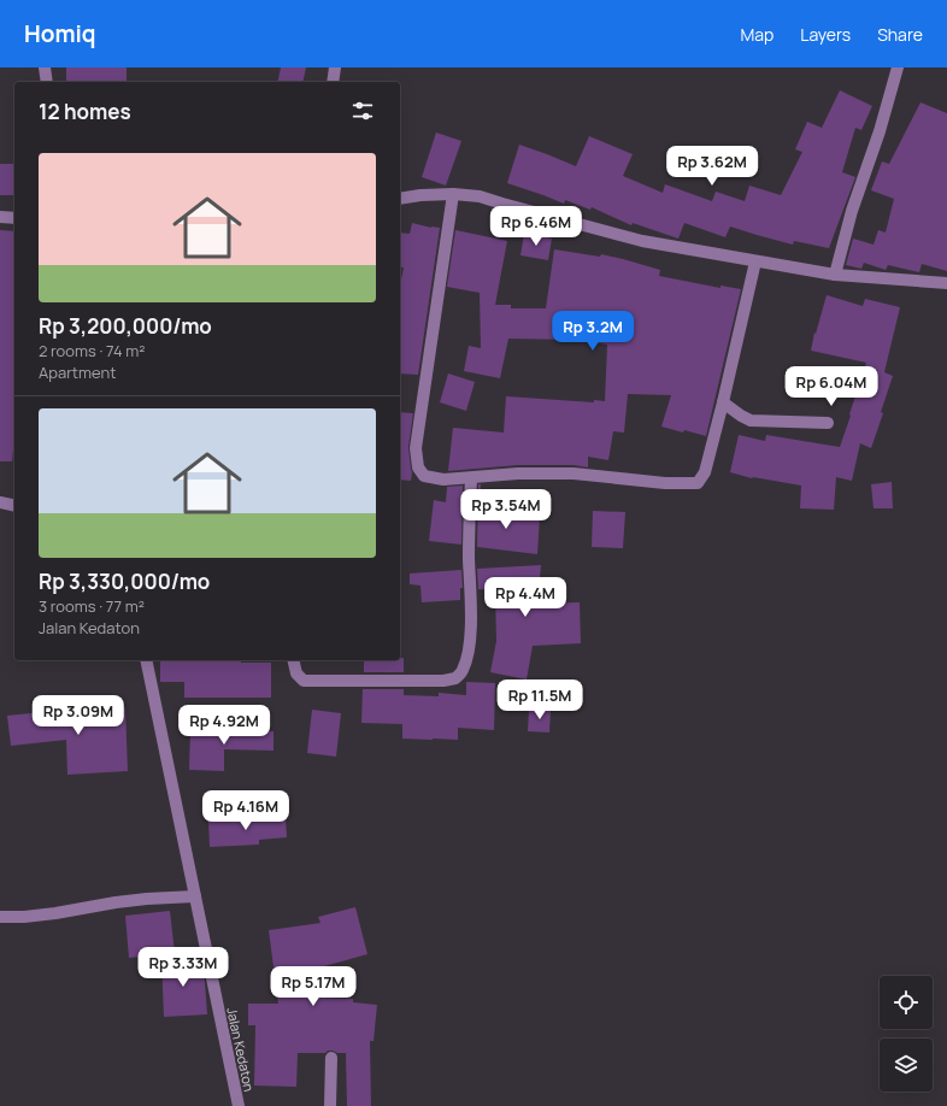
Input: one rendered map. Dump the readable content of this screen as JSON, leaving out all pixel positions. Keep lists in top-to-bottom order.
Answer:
{
  "streets": {
    "street": ["Jalan Kedaton"]
  },
  "page": {
    "header": "Homiq",
    "nav": ["Map", "Layers", "Share"],
    "heading": "12 homes",
    "list": [
      {
        "name": "Rp 3,200,000/mo",
        "note": "2 rooms · 74 m² · Apartment"
      },
      {
        "name": "Rp 3,330,000/mo",
        "note": "3 rooms · 77 m² · Jalan Kedaton"
      }
    ],
    "price": [
      "Rp 3.62M",
      "Rp 6.46M",
      "Rp 3.2M",
      "Rp 6.04M",
      "Rp 3.54M",
      "Rp 4.4M",
      "Rp 11.5M",
      "Rp 3.09M",
      "Rp 4.92M",
      "Rp 4.16M",
      "Rp 3.33M",
      "Rp 5.17M"
    ]
  }
}
